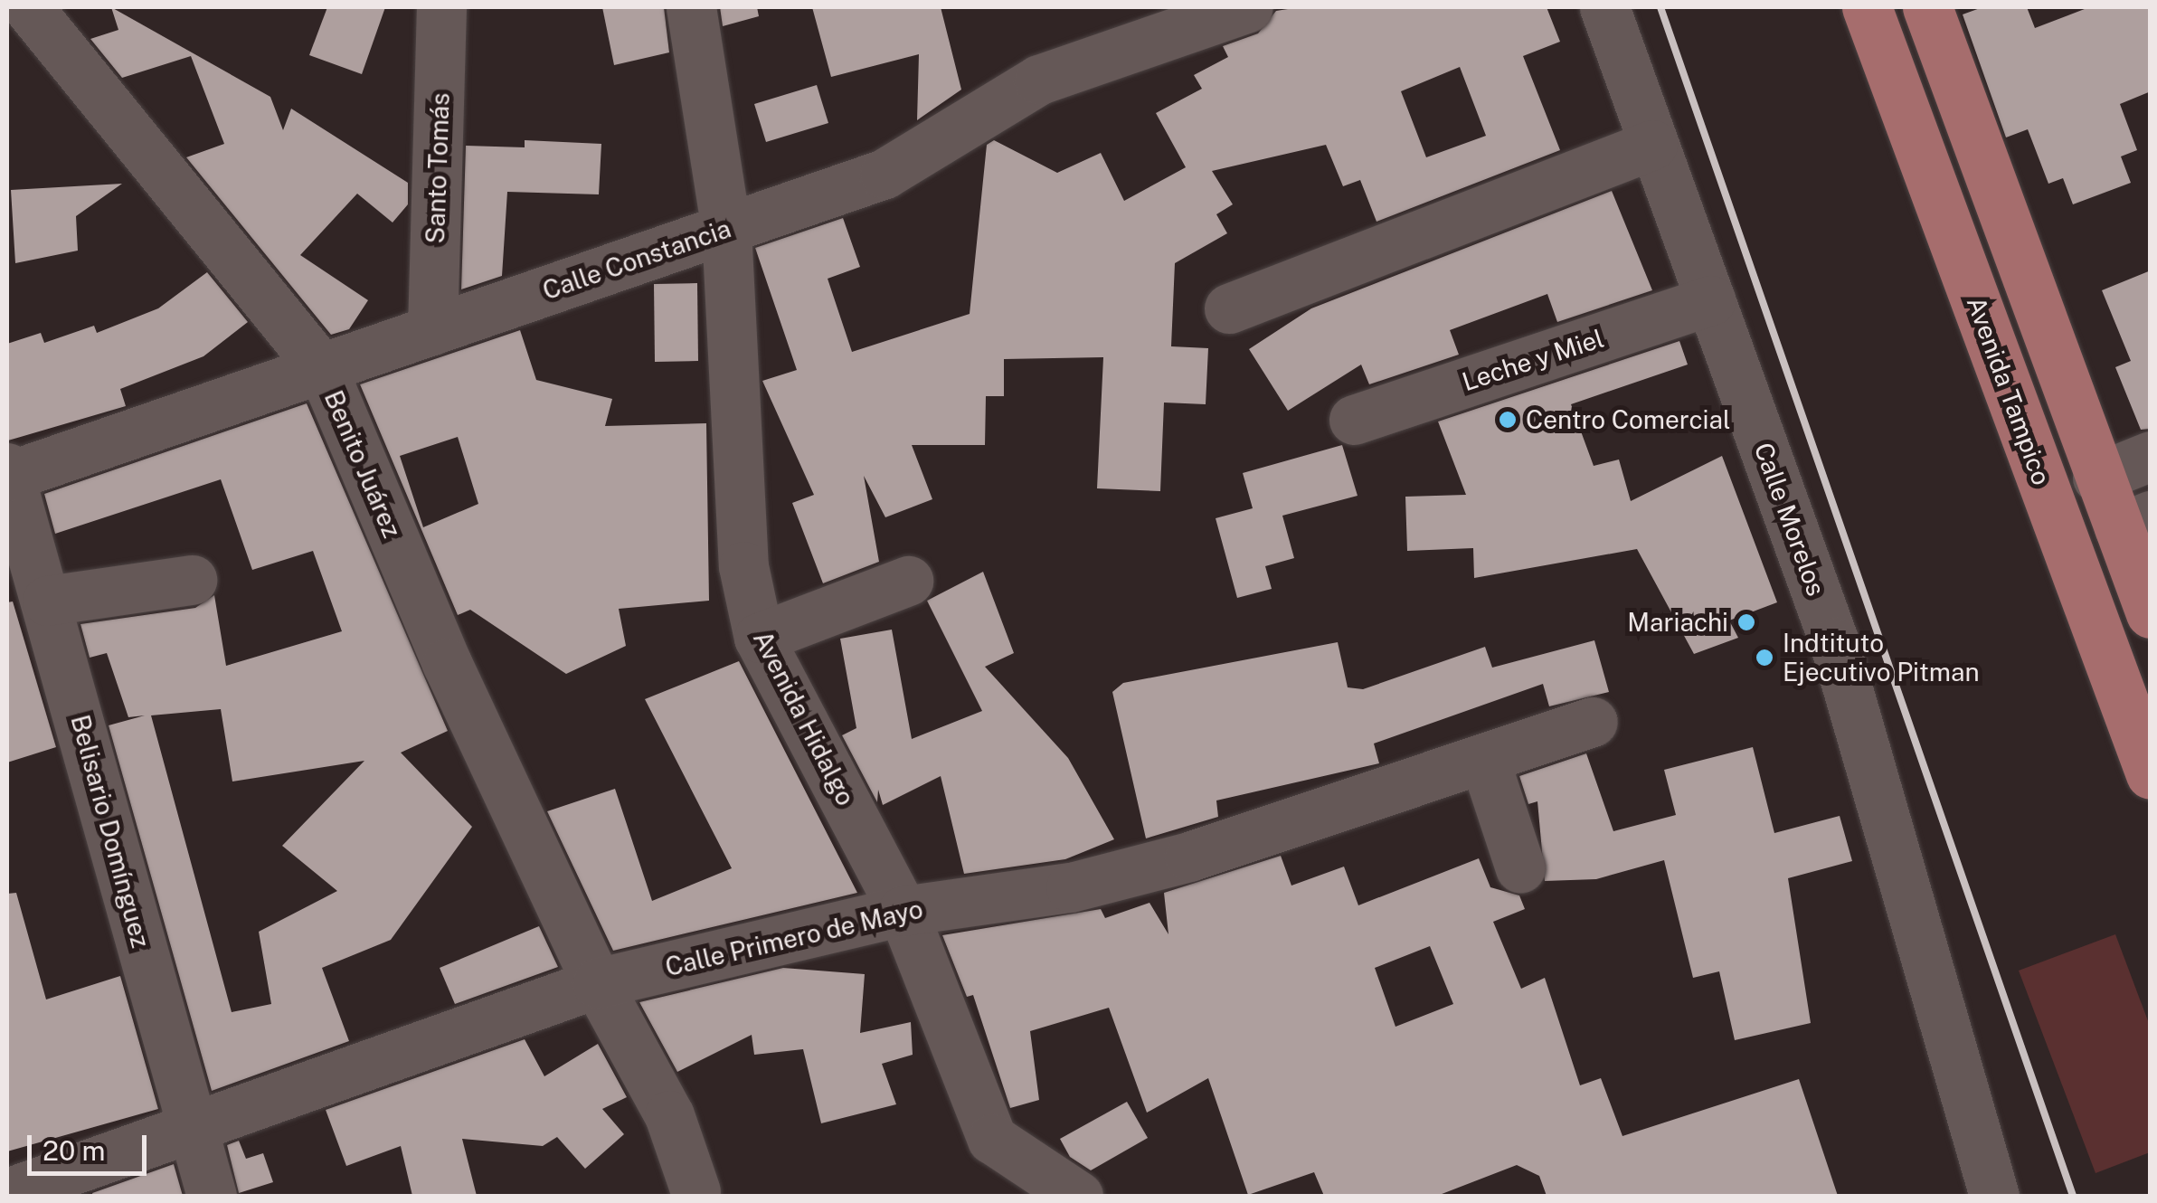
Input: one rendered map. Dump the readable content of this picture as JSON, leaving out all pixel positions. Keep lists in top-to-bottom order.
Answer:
{
  "streets": {
    "main road": ["Avenida Tampico"],
    "street": [
      "Santo Tomás",
      "Calle Constancia",
      "Leche y Miel",
      "Benito Juárez",
      "Calle Morelos",
      "Avenida Hidalgo",
      "Belisario Domínguez",
      "Calle Primero de Mayo"
    ]
  },
  "crossings": [
    ["Santo Tomás", "Calle Constancia"],
    ["Calle Constancia", "Benito Juárez"],
    ["Calle Constancia", "Avenida Hidalgo"],
    ["Calle Constancia", "Belisario Domínguez"],
    ["Leche y Miel", "Calle Morelos"],
    ["Benito Juárez", "Calle Primero de Mayo"],
    ["Avenida Hidalgo", "Calle Primero de Mayo"],
    ["Belisario Domínguez", "Calle Primero de Mayo"]
  ],
  "places": ["Centro Comercial", "Mariachi", "Indtituto Ejecutivo Pitman"],
  "scale_bar": "20 m"
}
